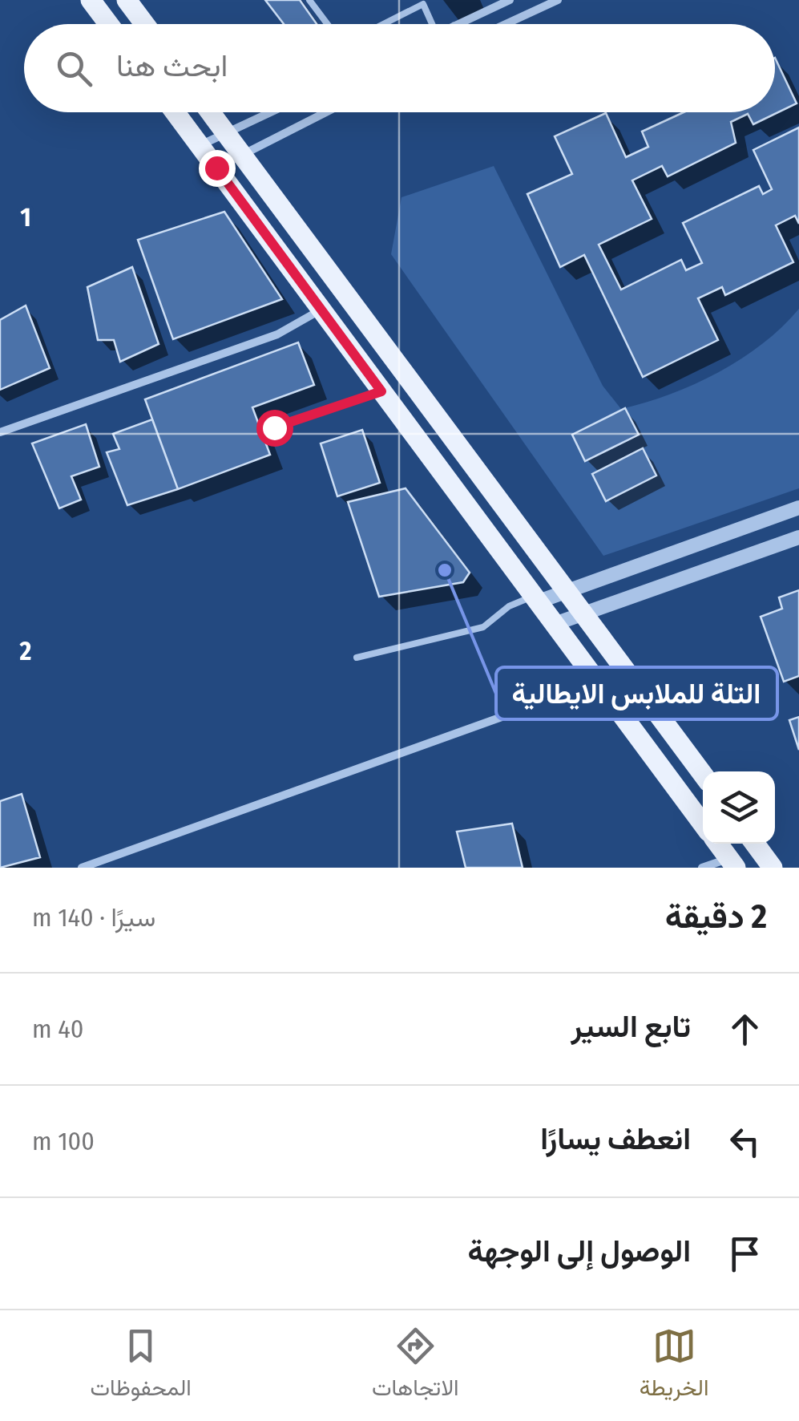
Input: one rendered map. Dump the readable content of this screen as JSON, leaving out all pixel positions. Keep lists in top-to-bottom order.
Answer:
{
  "places": ["التلة للملابس الايطالية"],
  "page": {
    "search": "ابحث هنا",
    "heading": ["2 دقيقة", "سيرًا · 140 m"],
    "list": [
      ["تابع السير", "40 m"],
      ["انعطف يسارًا", "100 m"],
      "الوصول إلى الوجهة"
    ],
    "nav": ["الخريطة", "الاتجاهات", "المحفوظات"]
  },
  "grid": {
    "rows": ["1", "2"]
  }
}
